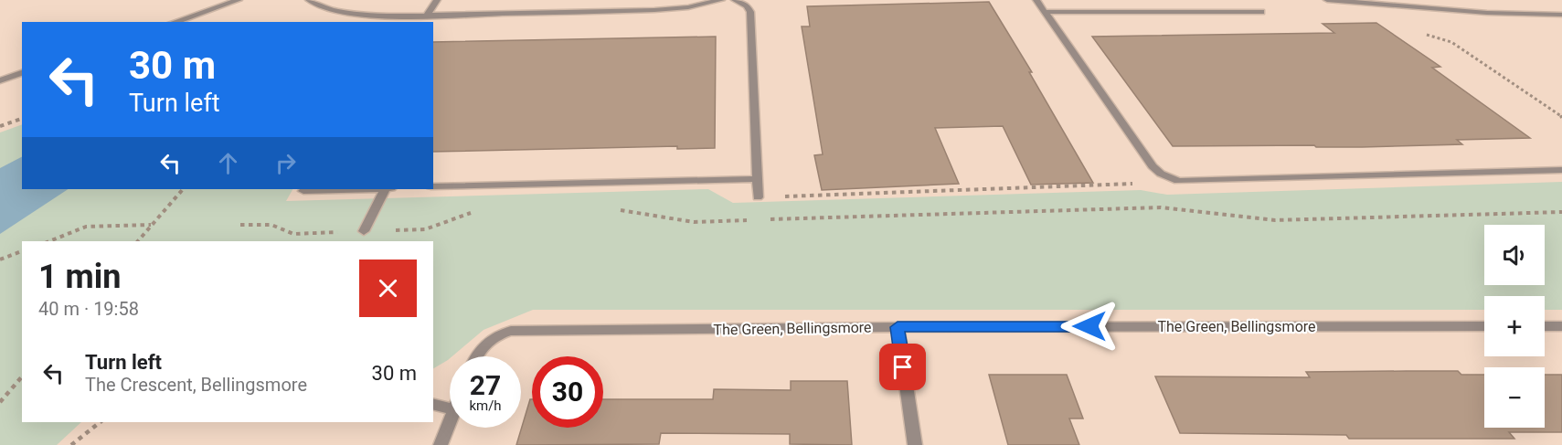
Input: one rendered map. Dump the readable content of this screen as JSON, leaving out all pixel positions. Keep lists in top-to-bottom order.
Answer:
{
  "streets": {
    "street": ["The Green, Bellingsmore"]
  },
  "page": {
    "turn": ["30 m", "Turn left"],
    "map_buttons": ["+", "−"],
    "heading": ["1 min", "40 m · 19:58"],
    "list": [
      {
        "name": "Turn left",
        "note": "The Crescent, Bellingsmore",
        "value": "30 m"
      }
    ],
    "speed": "27 km/h",
    "limit": "30"
  }
}
